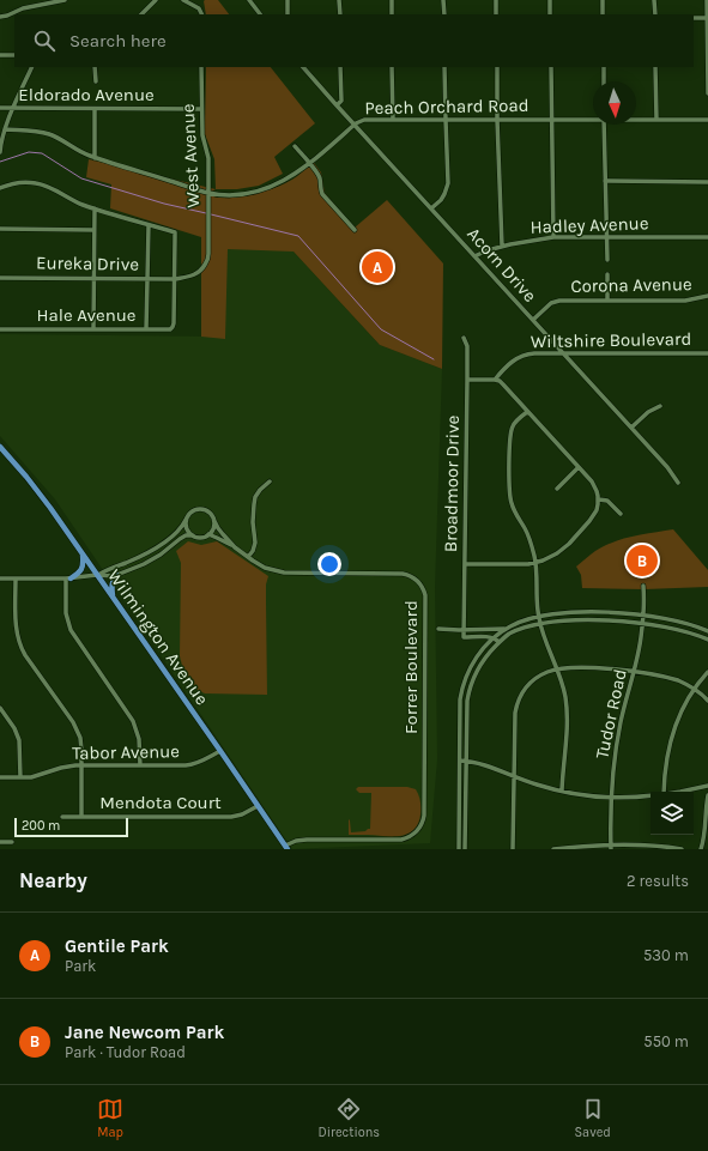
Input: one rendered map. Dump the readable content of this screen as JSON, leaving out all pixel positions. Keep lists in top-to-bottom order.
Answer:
{
  "streets": {
    "main road": ["Wilmington Avenue"],
    "street": [
      "Eldorado Avenue",
      "Peach Orchard Road",
      "West Avenue",
      "Hadley Avenue",
      "Eureka Drive",
      "Acorn Drive",
      "Corona Avenue",
      "Hale Avenue",
      "Wiltshire Boulevard",
      "Broadmoor Drive",
      "Forrer Boulevard",
      "Tudor Road",
      "Tabor Avenue",
      "Mendota Court"
    ]
  },
  "crossings": [
    ["Eldorado Avenue", "West Avenue"],
    ["Peach Orchard Road", "West Avenue"],
    ["Peach Orchard Road", "Acorn Drive"],
    ["West Avenue", "Eureka Drive"],
    ["West Avenue", "Hale Avenue"],
    ["Hadley Avenue", "Acorn Drive"],
    ["Acorn Drive", "Corona Avenue"],
    ["Acorn Drive", "Wiltshire Boulevard"],
    ["Wilmington Avenue", "Forrer Boulevard"],
    ["Wilmington Avenue", "Tabor Avenue"],
    ["Wilmington Avenue", "Mendota Court"]
  ],
  "scale_bar": "200 m",
  "north": "bottom",
  "page": {
    "search": "Search here",
    "pins": ["A", "B"],
    "scale": "200 m",
    "heading": ["Nearby", "2 results"],
    "list": [
      {
        "mark": "A",
        "name": "Gentile Park",
        "note": "Park",
        "value": "530 m"
      },
      {
        "mark": "B",
        "name": "Jane Newcom Park",
        "note": "Park · Tudor Road",
        "value": "550 m"
      }
    ],
    "nav": ["Map", "Directions", "Saved"]
  }
}
